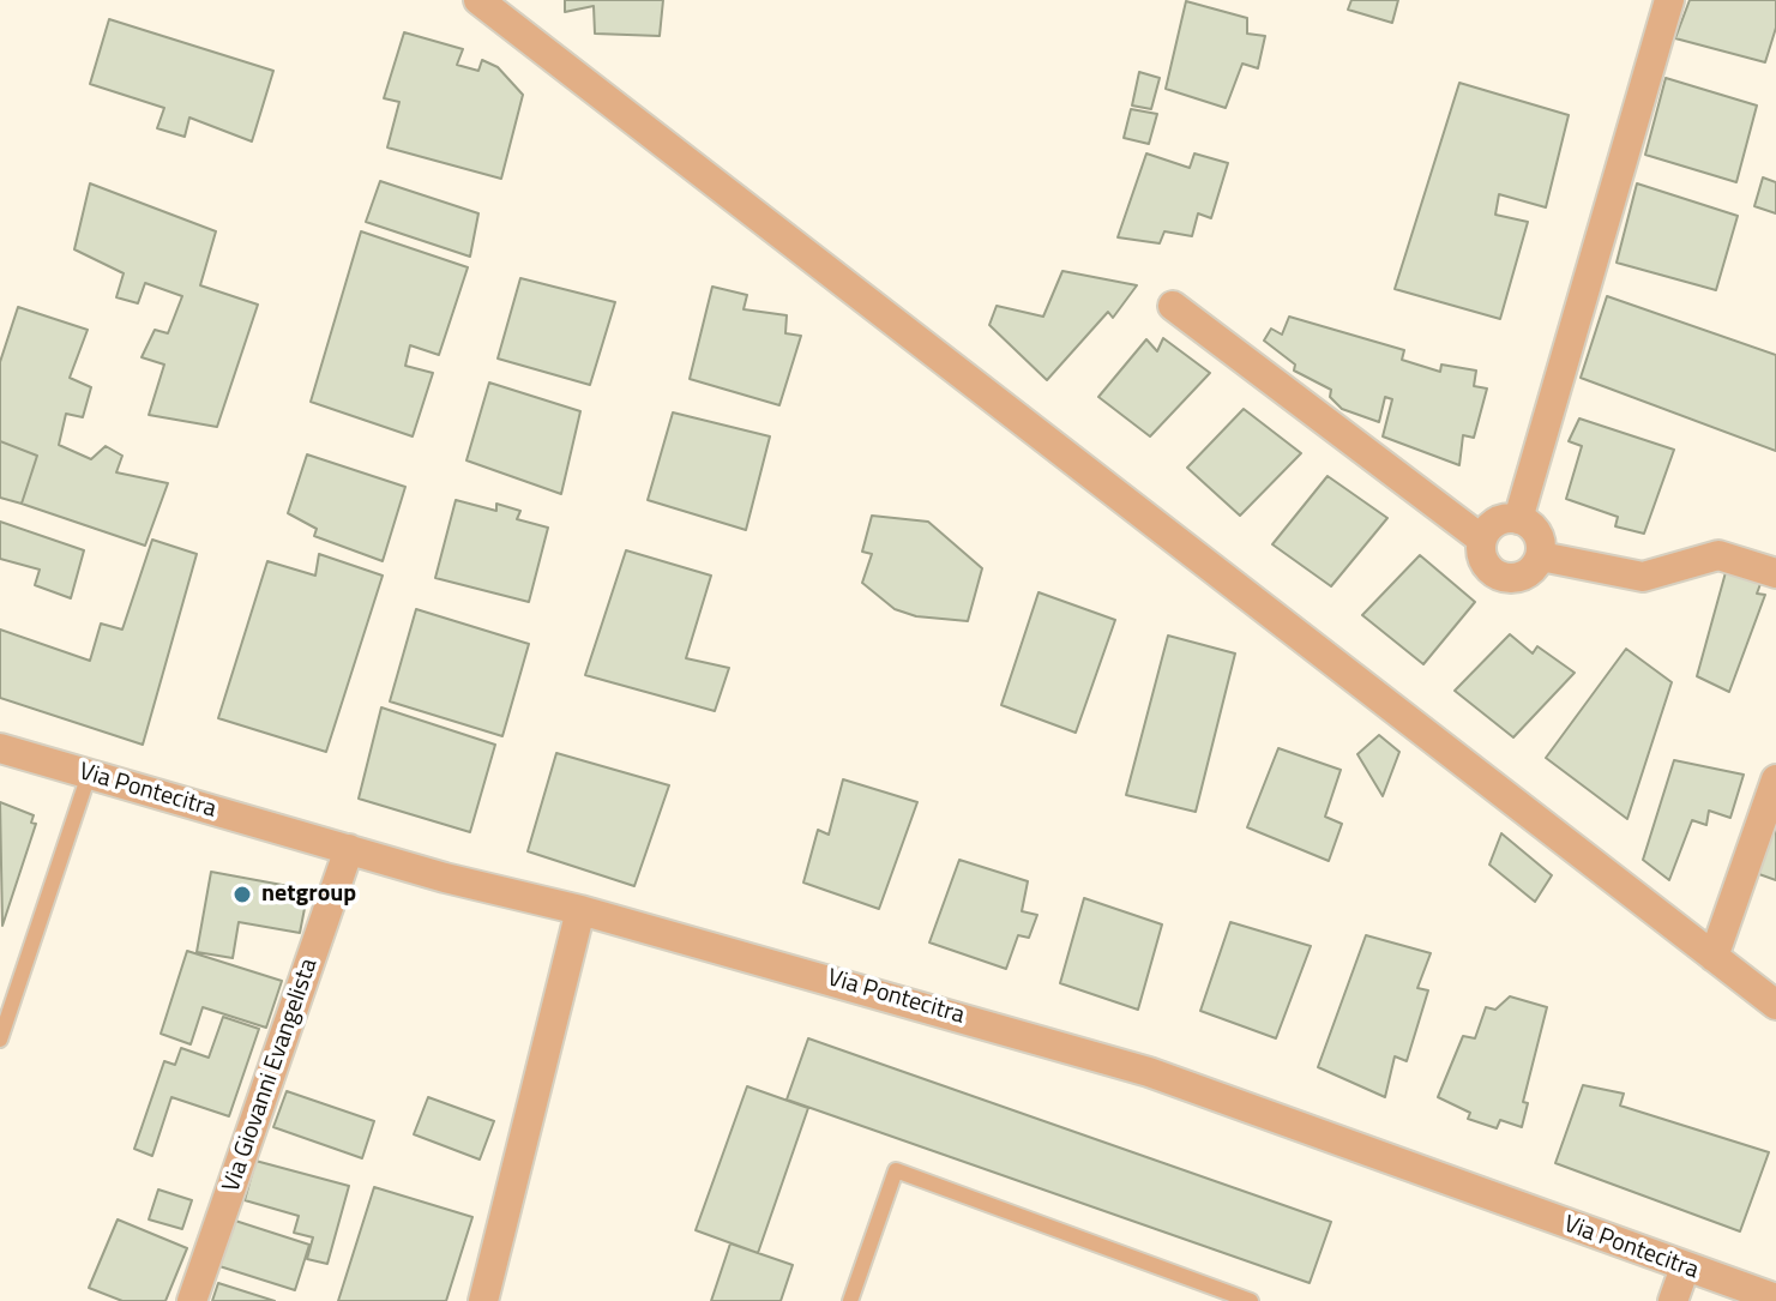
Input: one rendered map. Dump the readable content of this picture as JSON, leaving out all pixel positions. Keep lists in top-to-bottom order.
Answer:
{
  "streets": {
    "street": ["Via Pontecitra", "Via Giovanni Evangelista"]
  },
  "crossings": [
    ["Via Pontecitra", "Via Giovanni Evangelista"]
  ],
  "places": ["netgroup"]
}
